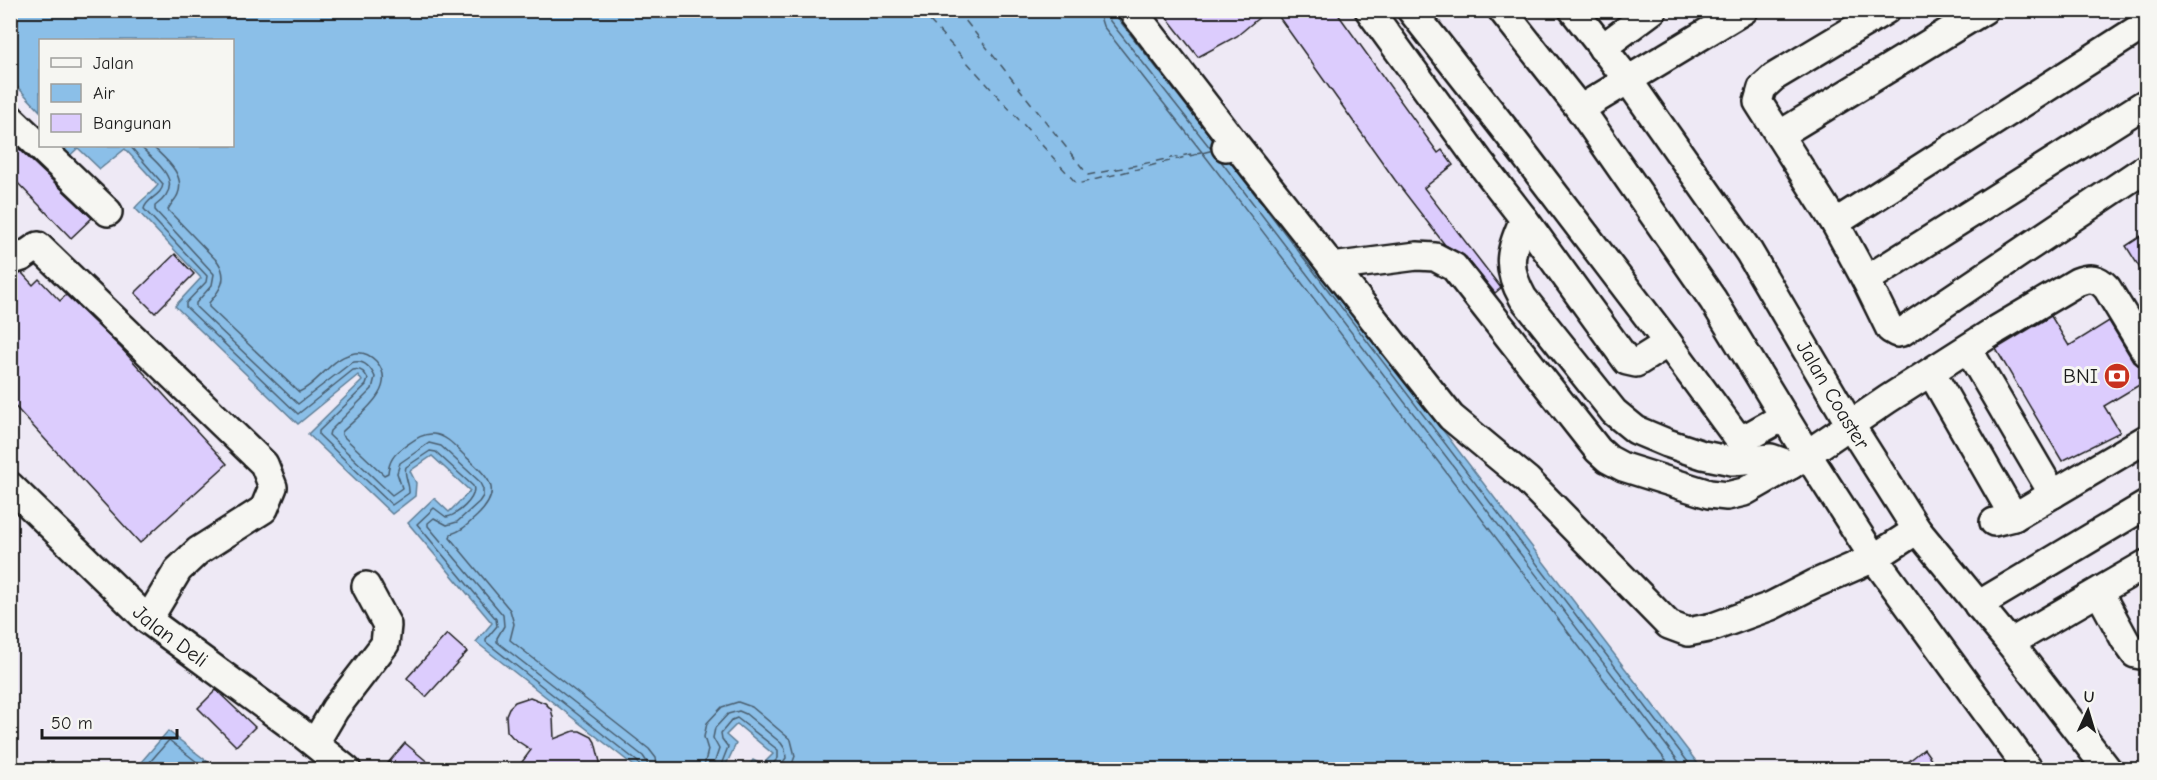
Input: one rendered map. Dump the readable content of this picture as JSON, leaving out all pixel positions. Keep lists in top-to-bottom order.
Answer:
{
  "streets": {
    "lane": ["Jalan Coaster", "Jalan Deli"]
  },
  "places": {
    "bank": ["BNI"]
  },
  "legend": ["Jalan", "Air", "Bangunan"],
  "scale_bar": "50 m",
  "north": "top"
}
